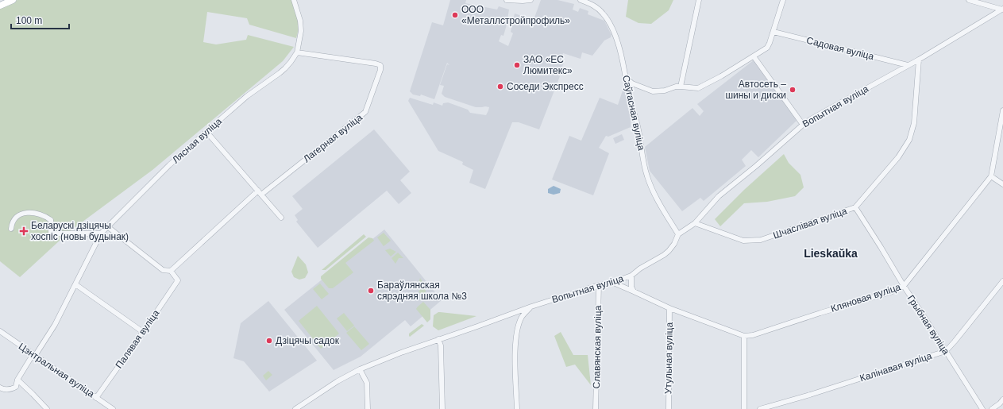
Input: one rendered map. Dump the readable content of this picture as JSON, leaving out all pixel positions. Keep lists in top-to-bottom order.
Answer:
{
  "streets": {
    "street": [
      "Садовая вуліца",
      "Вопытная вуліца",
      "Саўгасная вуліца",
      "Лагерная вуліца",
      "Лясная вуліца",
      "Шчаслівая вуліца",
      "Кляновая вуліца",
      "Грыбная вуліца",
      "Палявая вуліца",
      "Славянская вуліца",
      "Утульная вуліца",
      "Калінавая вуліца",
      "Цэнтральная вуліца"
    ]
  },
  "crossings": [
    ["Садовая вуліца", "Вопытная вуліца"],
    ["Вопытная вуліца", "Саўгасная вуліца"],
    ["Вопытная вуліца", "Шчаслівая вуліца"],
    ["Вопытная вуліца", "Славянская вуліца"],
    ["Лагерная вуліца", "Лясная вуліца"],
    ["Лагерная вуліца", "Палявая вуліца"],
    ["Лясная вуліца", "Цэнтральная вуліца"],
    ["Шчаслівая вуліца", "Грыбная вуліца"],
    ["Кляновая вуліца", "Грыбная вуліца"],
    ["Грыбная вуліца", "Калінавая вуліца"],
    ["Палявая вуліца", "Цэнтральная вуліца"]
  ],
  "districts": ["Lieskaŭka"],
  "places": {
    "other": [
      "ООО «Металлстройпрофиль»",
      "ЗАО «ЕС Люмитекс»",
      "Соседи Экспресс",
      "Автосеть – шины и диски",
      "Бараўлянская сярэдняя школа №3",
      "Дзіцячы садок"
    ],
    "health": ["Беларускі дзіцячы хоспіс (новы будынак)"]
  },
  "scale_bar": "100 m"
}
